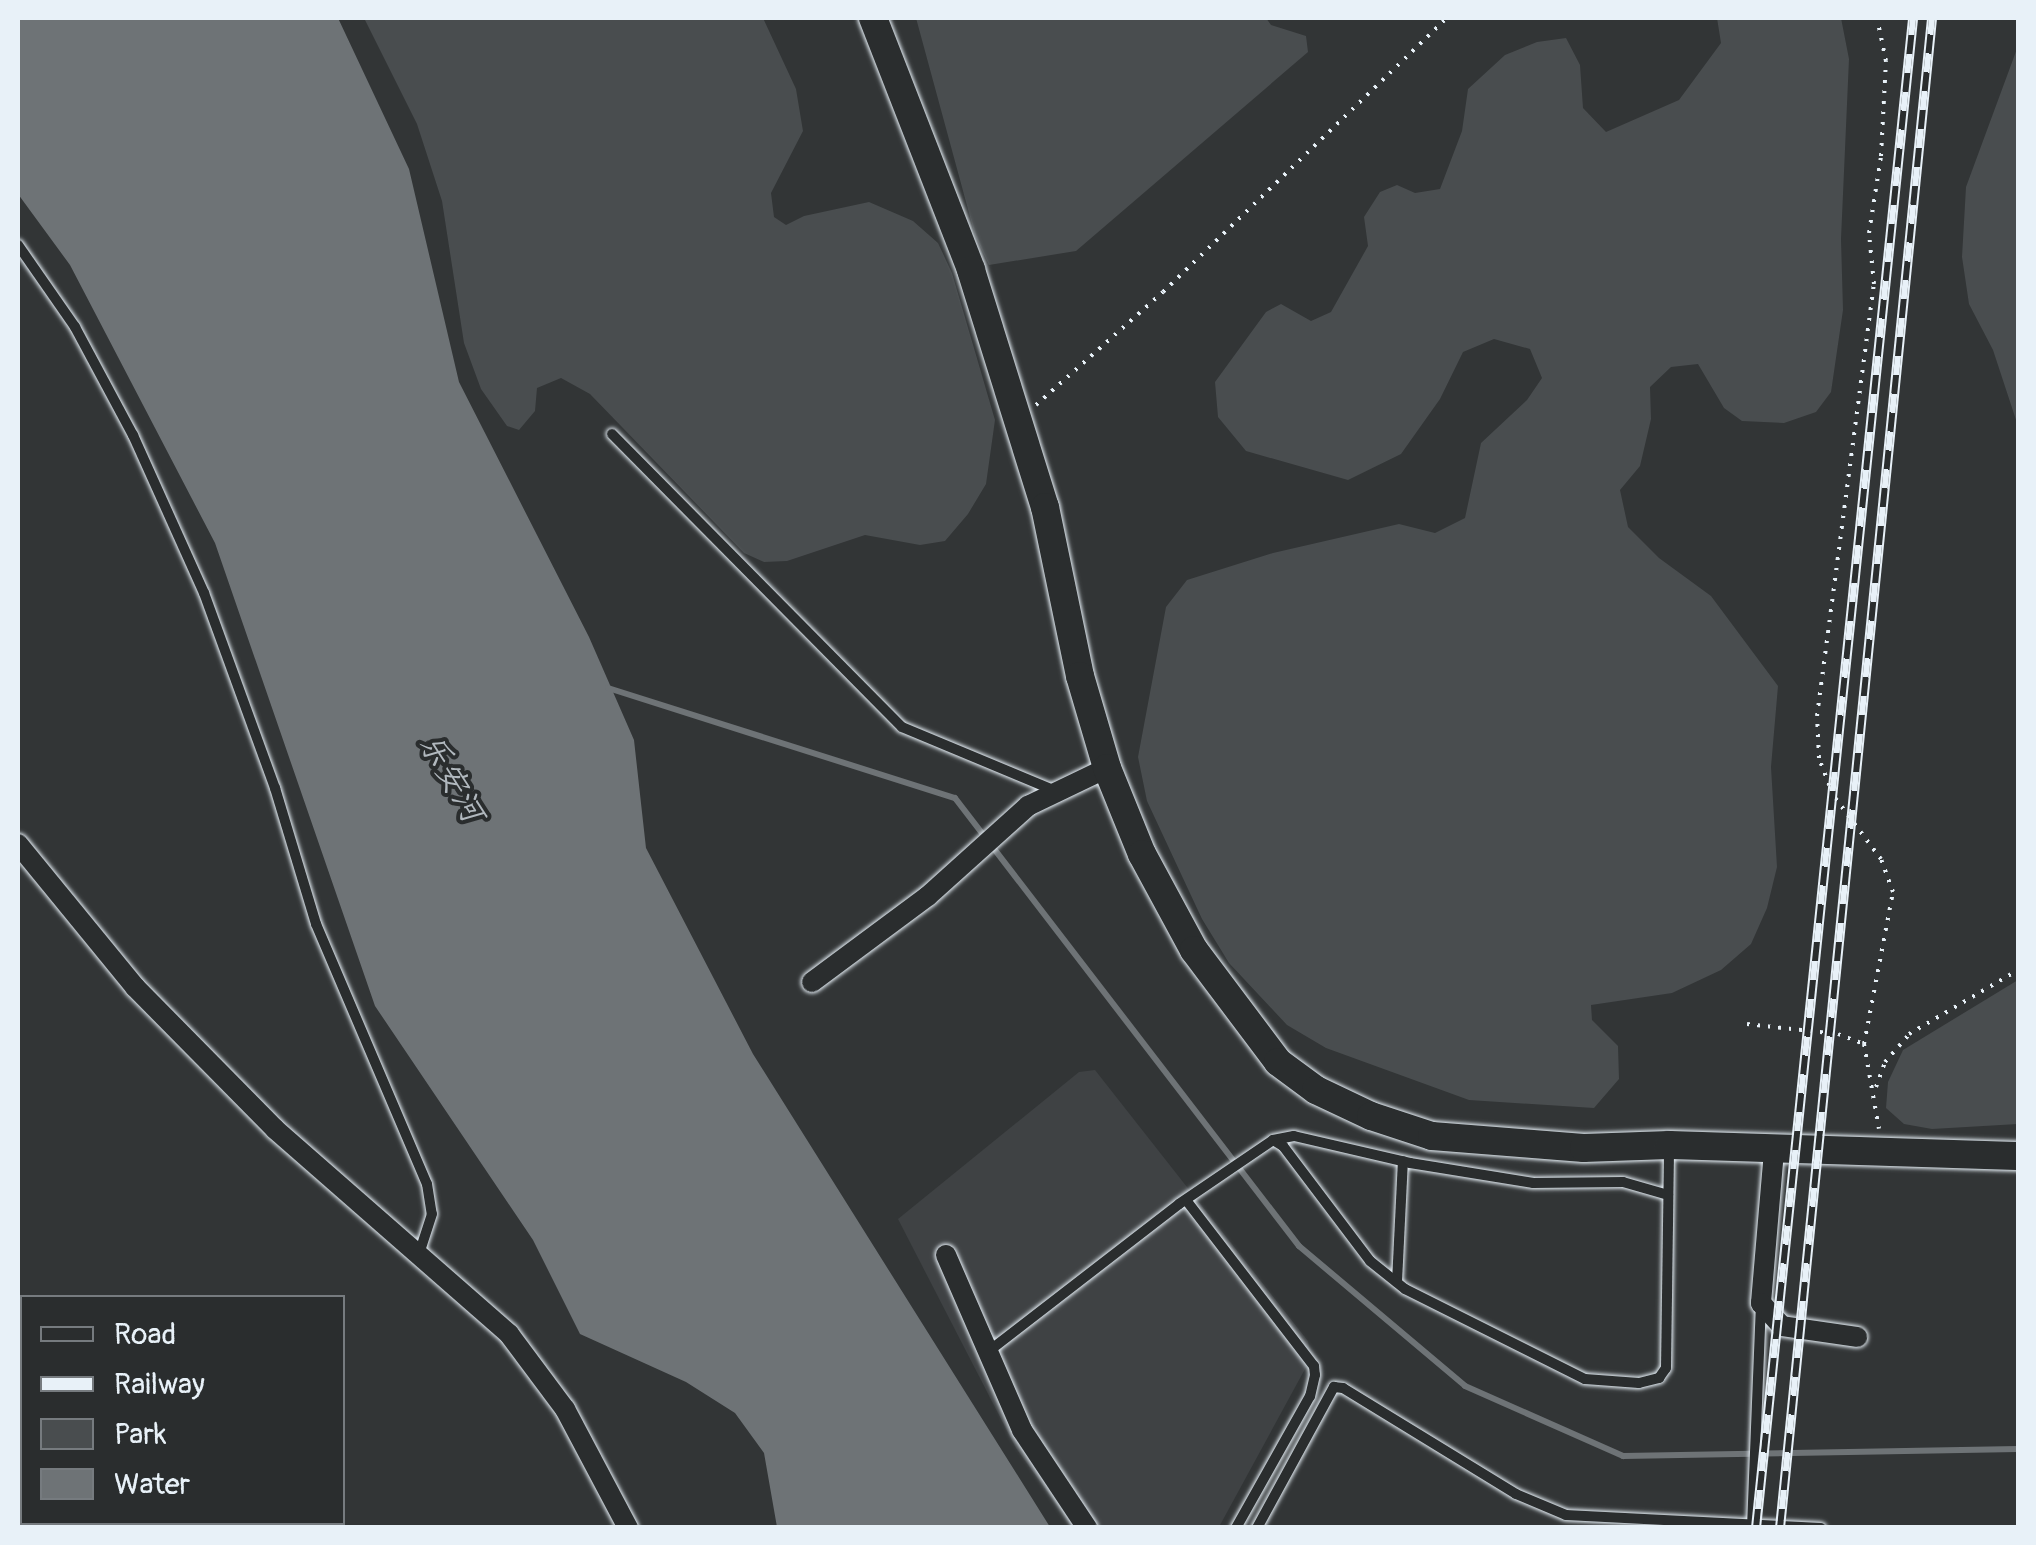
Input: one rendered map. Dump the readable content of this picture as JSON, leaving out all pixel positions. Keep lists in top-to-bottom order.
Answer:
{
  "water": ["乐安河"],
  "legend": [
    "Road",
    "Railway",
    "Park",
    "Water"
  ]
}
